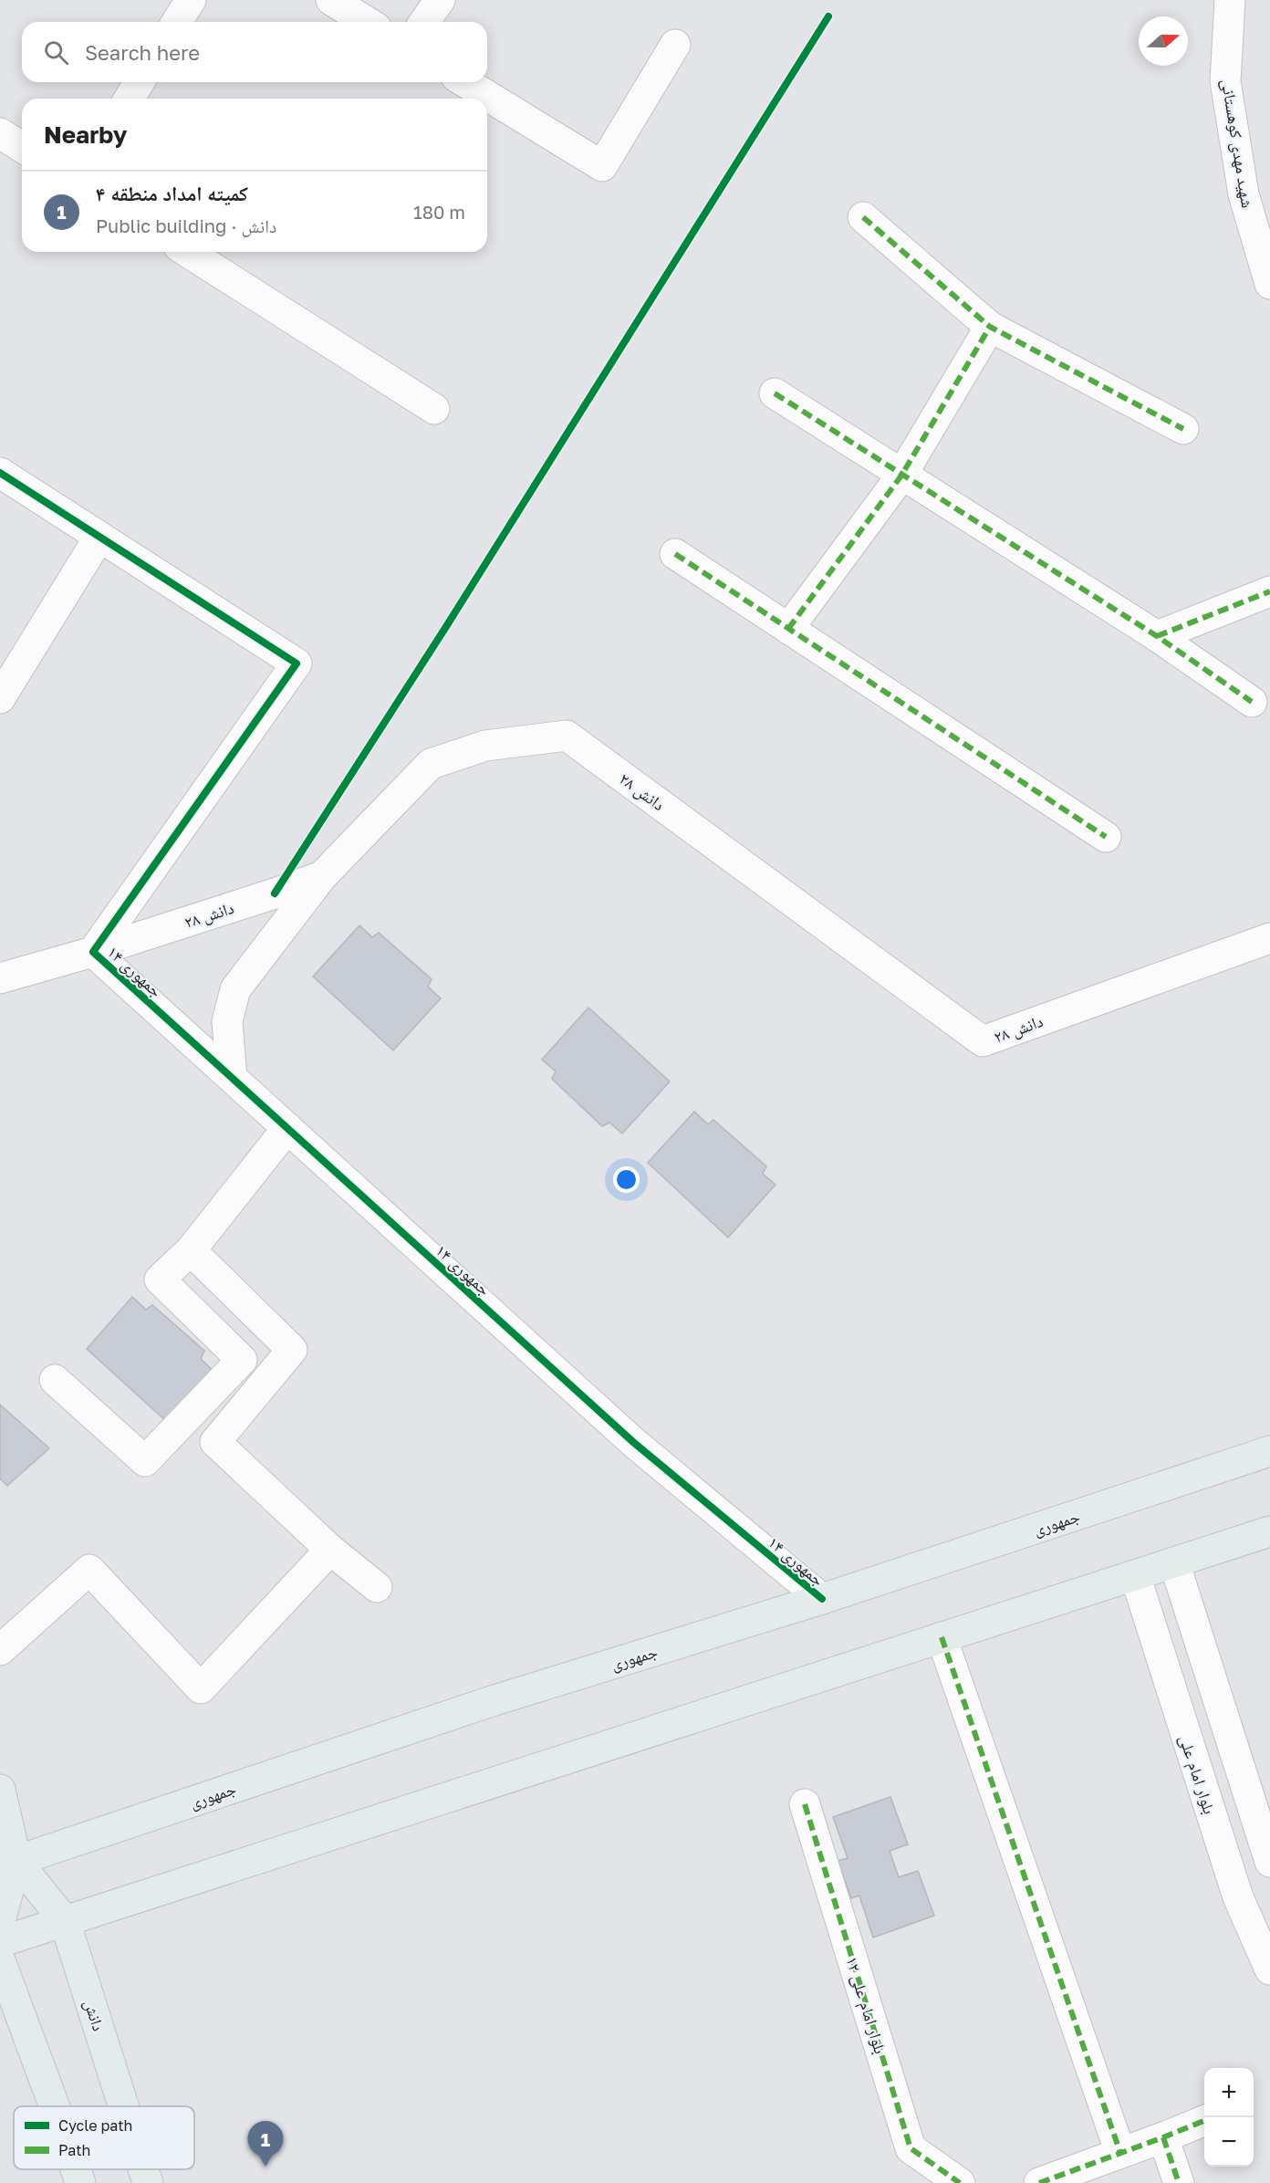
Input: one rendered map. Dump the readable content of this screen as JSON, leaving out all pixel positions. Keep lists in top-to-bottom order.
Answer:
{
  "streets": {
    "main road": ["جمهوری", "دانش"],
    "street": [
      "شهید مهدی کوهستانی",
      "دانش ۲۸",
      "جمهوری ۱۴",
      "بلوار امام علی",
      "بلوار امام علی ۱۲"
    ]
  },
  "crossings": [
    ["دانش ۲۸", "جمهوری ۱۴"],
    ["جمهوری ۱۴", "جمهوری"],
    ["جمهوری", "دانش"]
  ],
  "legend": ["Cycle path", "Path"],
  "north": "right",
  "page": {
    "search": "Search here",
    "heading": "Nearby",
    "list": [
      {
        "mark": "1",
        "name": "کمیته امداد منطقه ۴",
        "note": "Public building · دانش",
        "value": "180 m"
      }
    ],
    "map_buttons": ["+", "−"],
    "pins": "1"
  }
}
